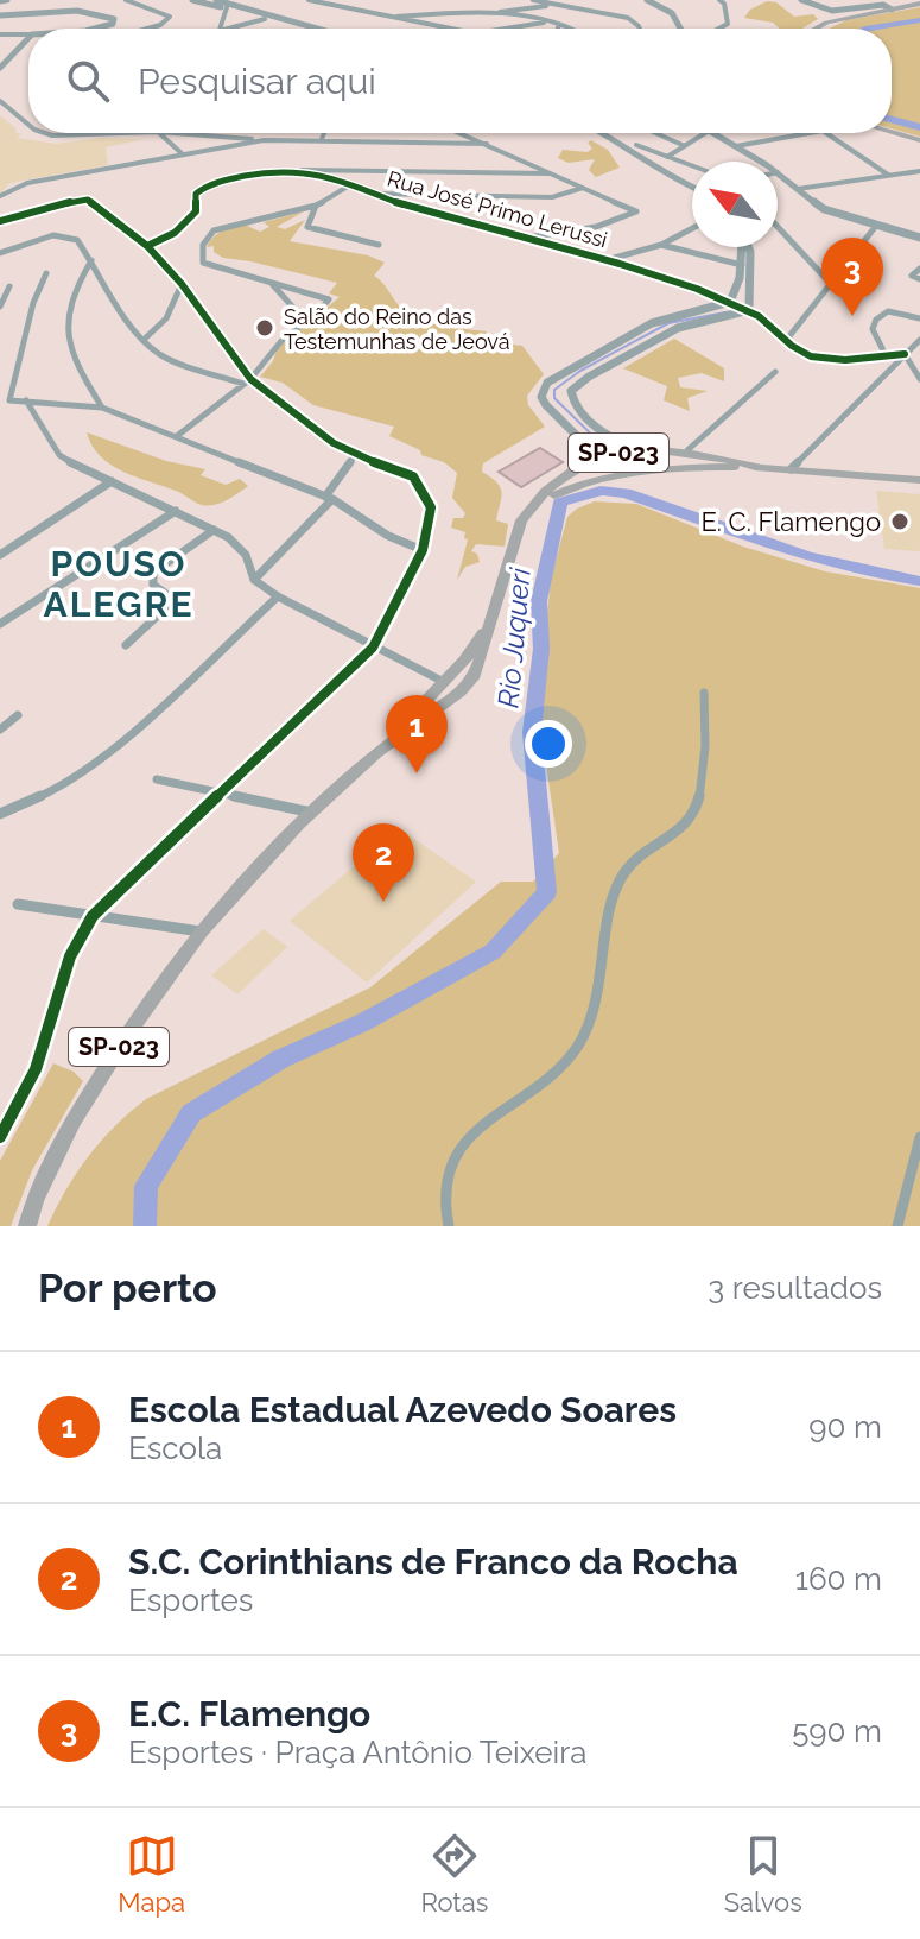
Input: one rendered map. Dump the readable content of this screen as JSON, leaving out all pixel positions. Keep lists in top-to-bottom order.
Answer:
{
  "streets": {
    "main road": ["SP-023"],
    "street": ["Rua José Primo Lerussi"]
  },
  "districts": ["POUSO ALEGRE"],
  "water": ["Rio Juqueri"],
  "places": ["Salão do Reino das Testemunhas de Jeová", "E. C. Flamengo"],
  "north": "top left",
  "page": {
    "search": "Pesquisar aqui",
    "pins": ["3", "1", "2"],
    "heading": ["Por perto", "3 resultados"],
    "list": [
      {
        "mark": "1",
        "name": "Escola Estadual Azevedo Soares",
        "note": "Escola",
        "value": "90 m"
      },
      {
        "mark": "2",
        "name": "S.C. Corinthians de Franco da Rocha",
        "note": "Esportes",
        "value": "160 m"
      },
      {
        "mark": "3",
        "name": "E.C. Flamengo",
        "note": "Esportes · Praça Antônio Teixeira",
        "value": "590 m"
      }
    ],
    "nav": ["Mapa", "Rotas", "Salvos"]
  }
}
